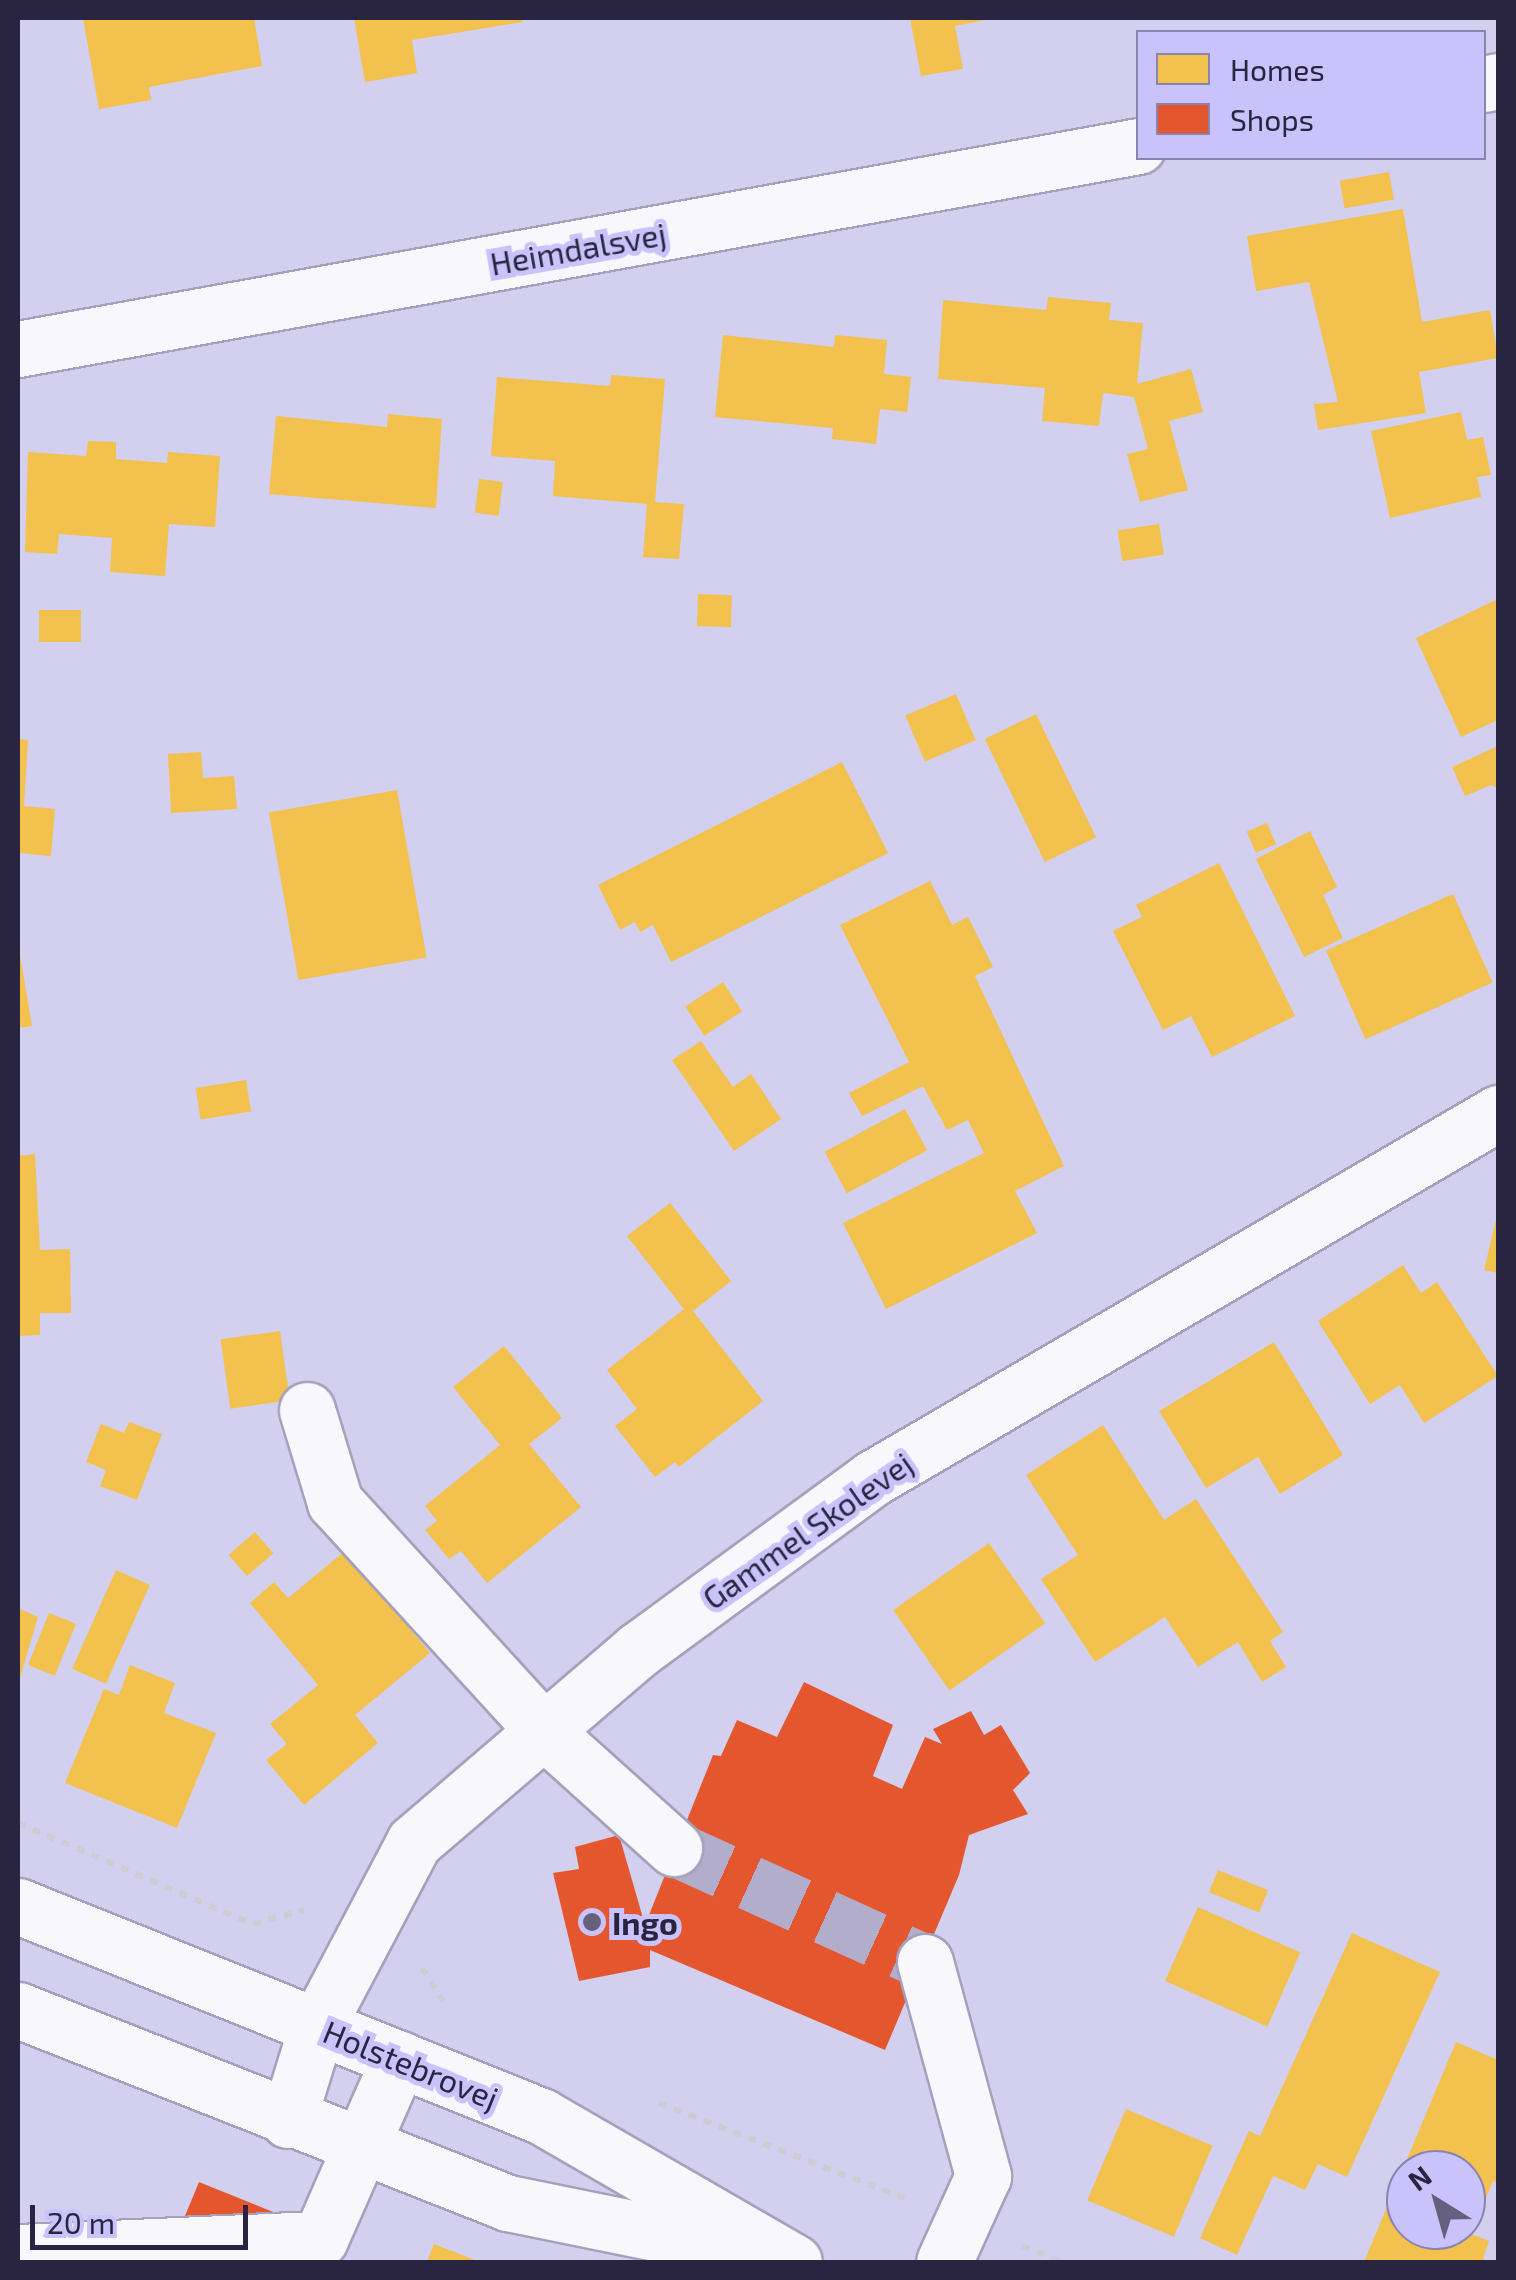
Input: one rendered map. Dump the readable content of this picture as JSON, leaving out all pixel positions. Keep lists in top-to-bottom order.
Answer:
{
  "streets": {
    "street": ["Heimdalsvej", "Gammel Skolevej", "Holstebrovej"]
  },
  "crossings": [
    ["Gammel Skolevej", "Holstebrovej"]
  ],
  "places": ["Ingo"],
  "legend": ["Homes", "Shops"],
  "scale_bar": "20 m",
  "north": "top left"
}
